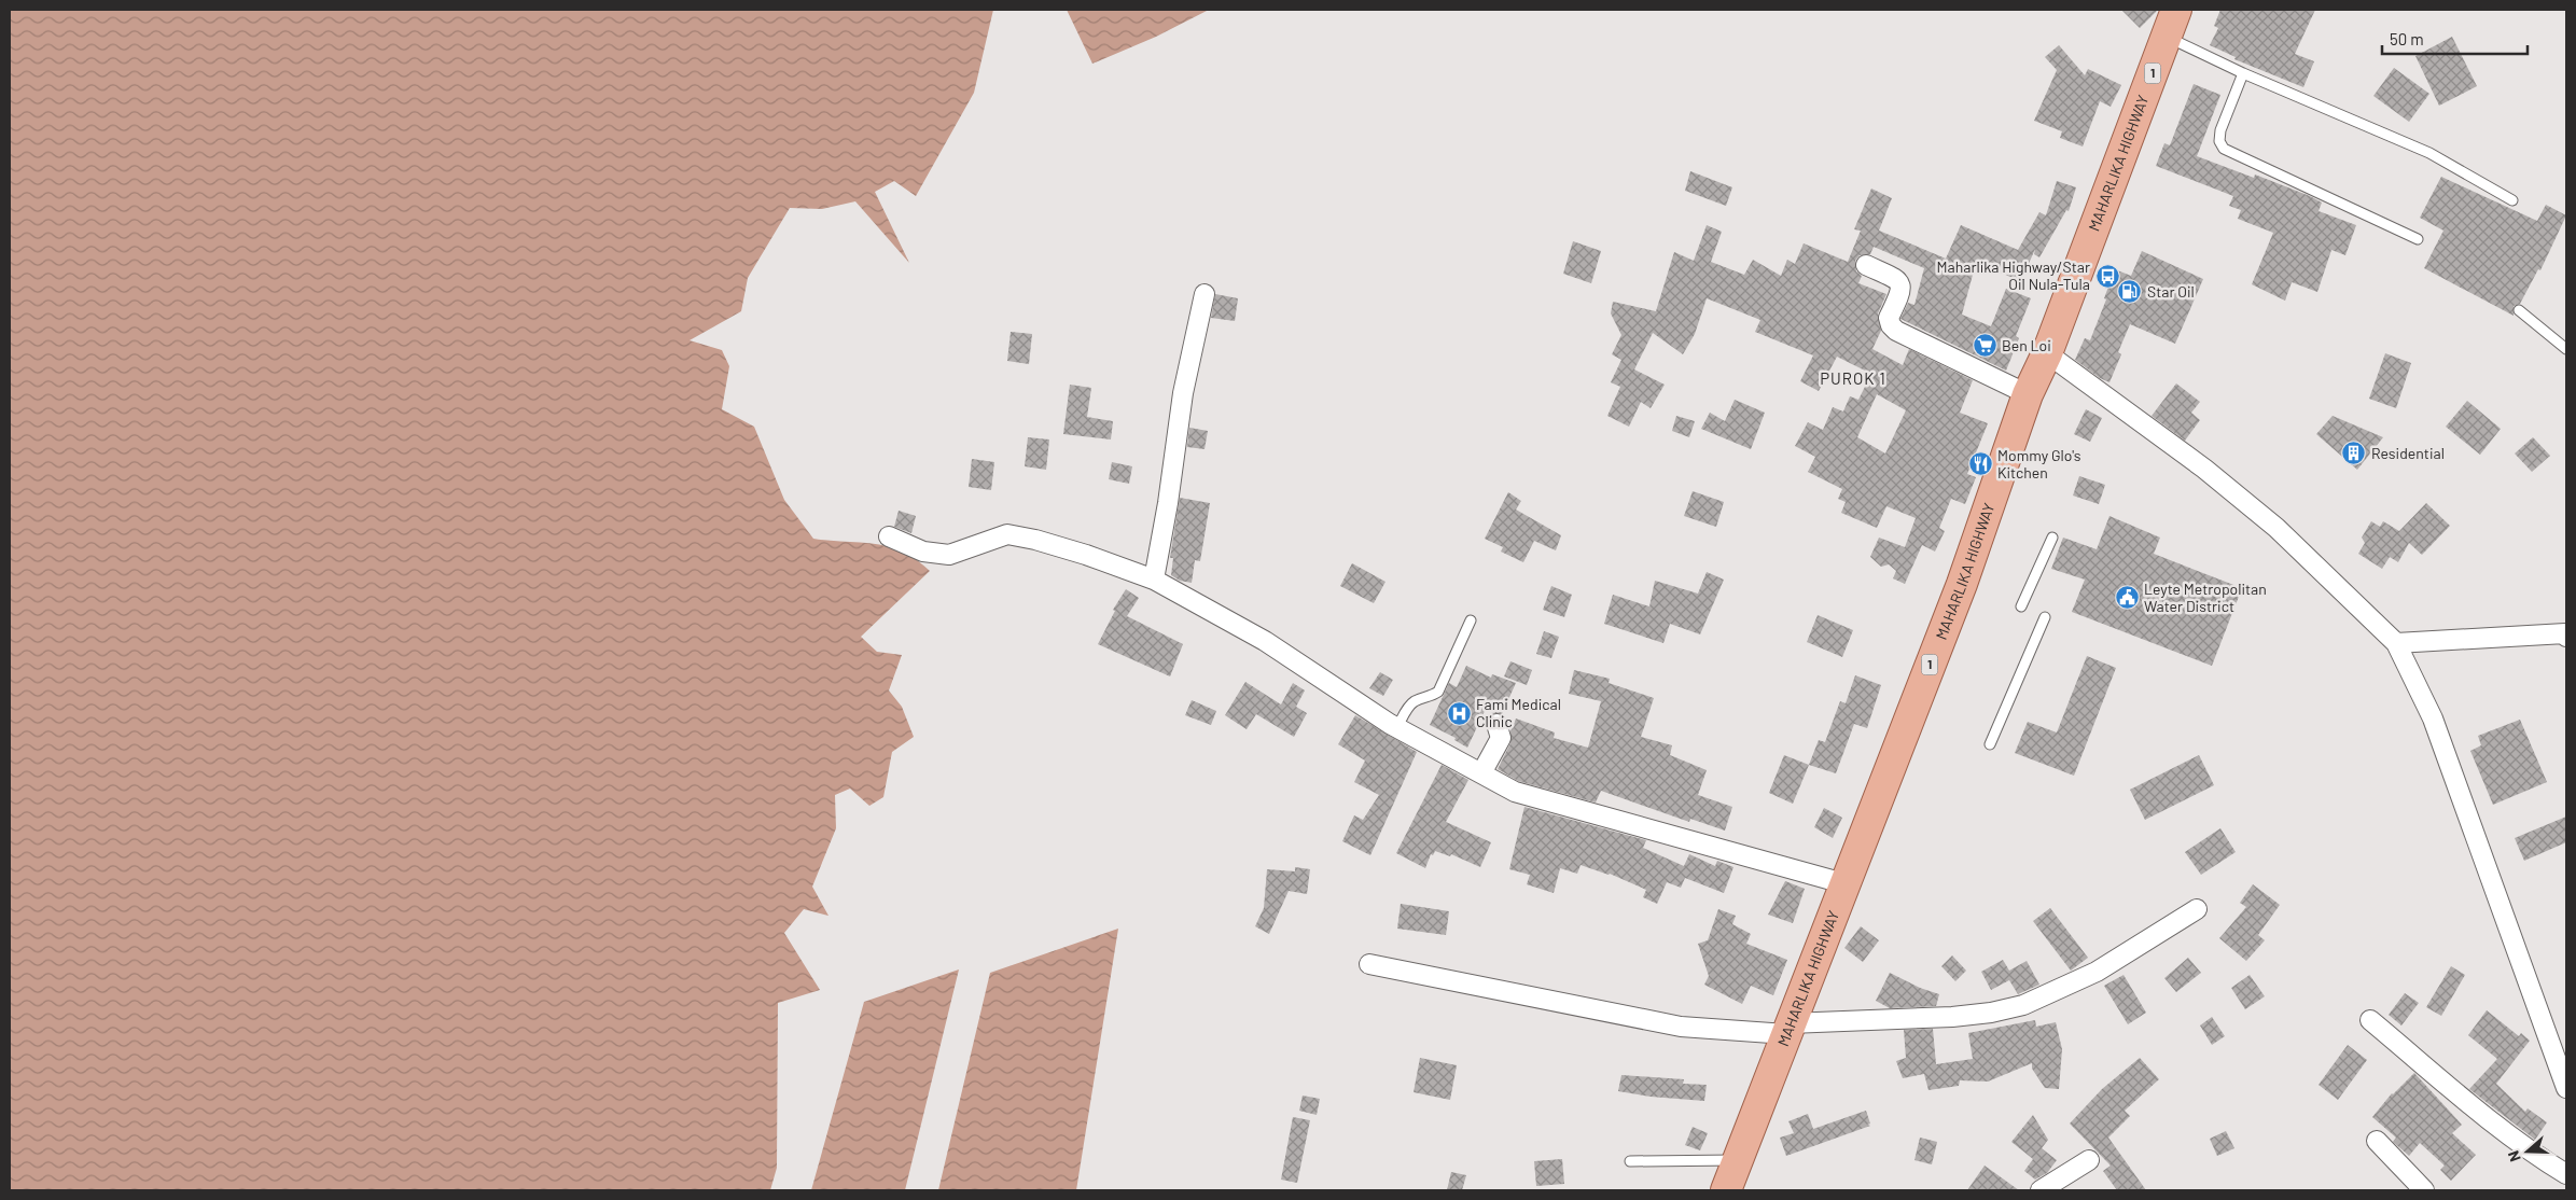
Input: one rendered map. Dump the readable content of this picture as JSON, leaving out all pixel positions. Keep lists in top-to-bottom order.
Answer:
{
  "streets": {
    "main road": ["1", "MAHARLIKA HIGHWAY"]
  },
  "districts": ["PUROK 1"],
  "places": {
    "bus stop": ["Maharlika Highway/Star Oil Nula-Tula"],
    "fuel station": ["Star Oil"],
    "supermarket": ["Ben Loi"],
    "building": ["Residential"],
    "restaurant": ["Mommy Glo's Kitchen"],
    "public building": ["Leyte Metropolitan Water District"],
    "hospital": ["Fami Medical Clinic"]
  },
  "scale_bar": "50 m",
  "north": "left"
}
